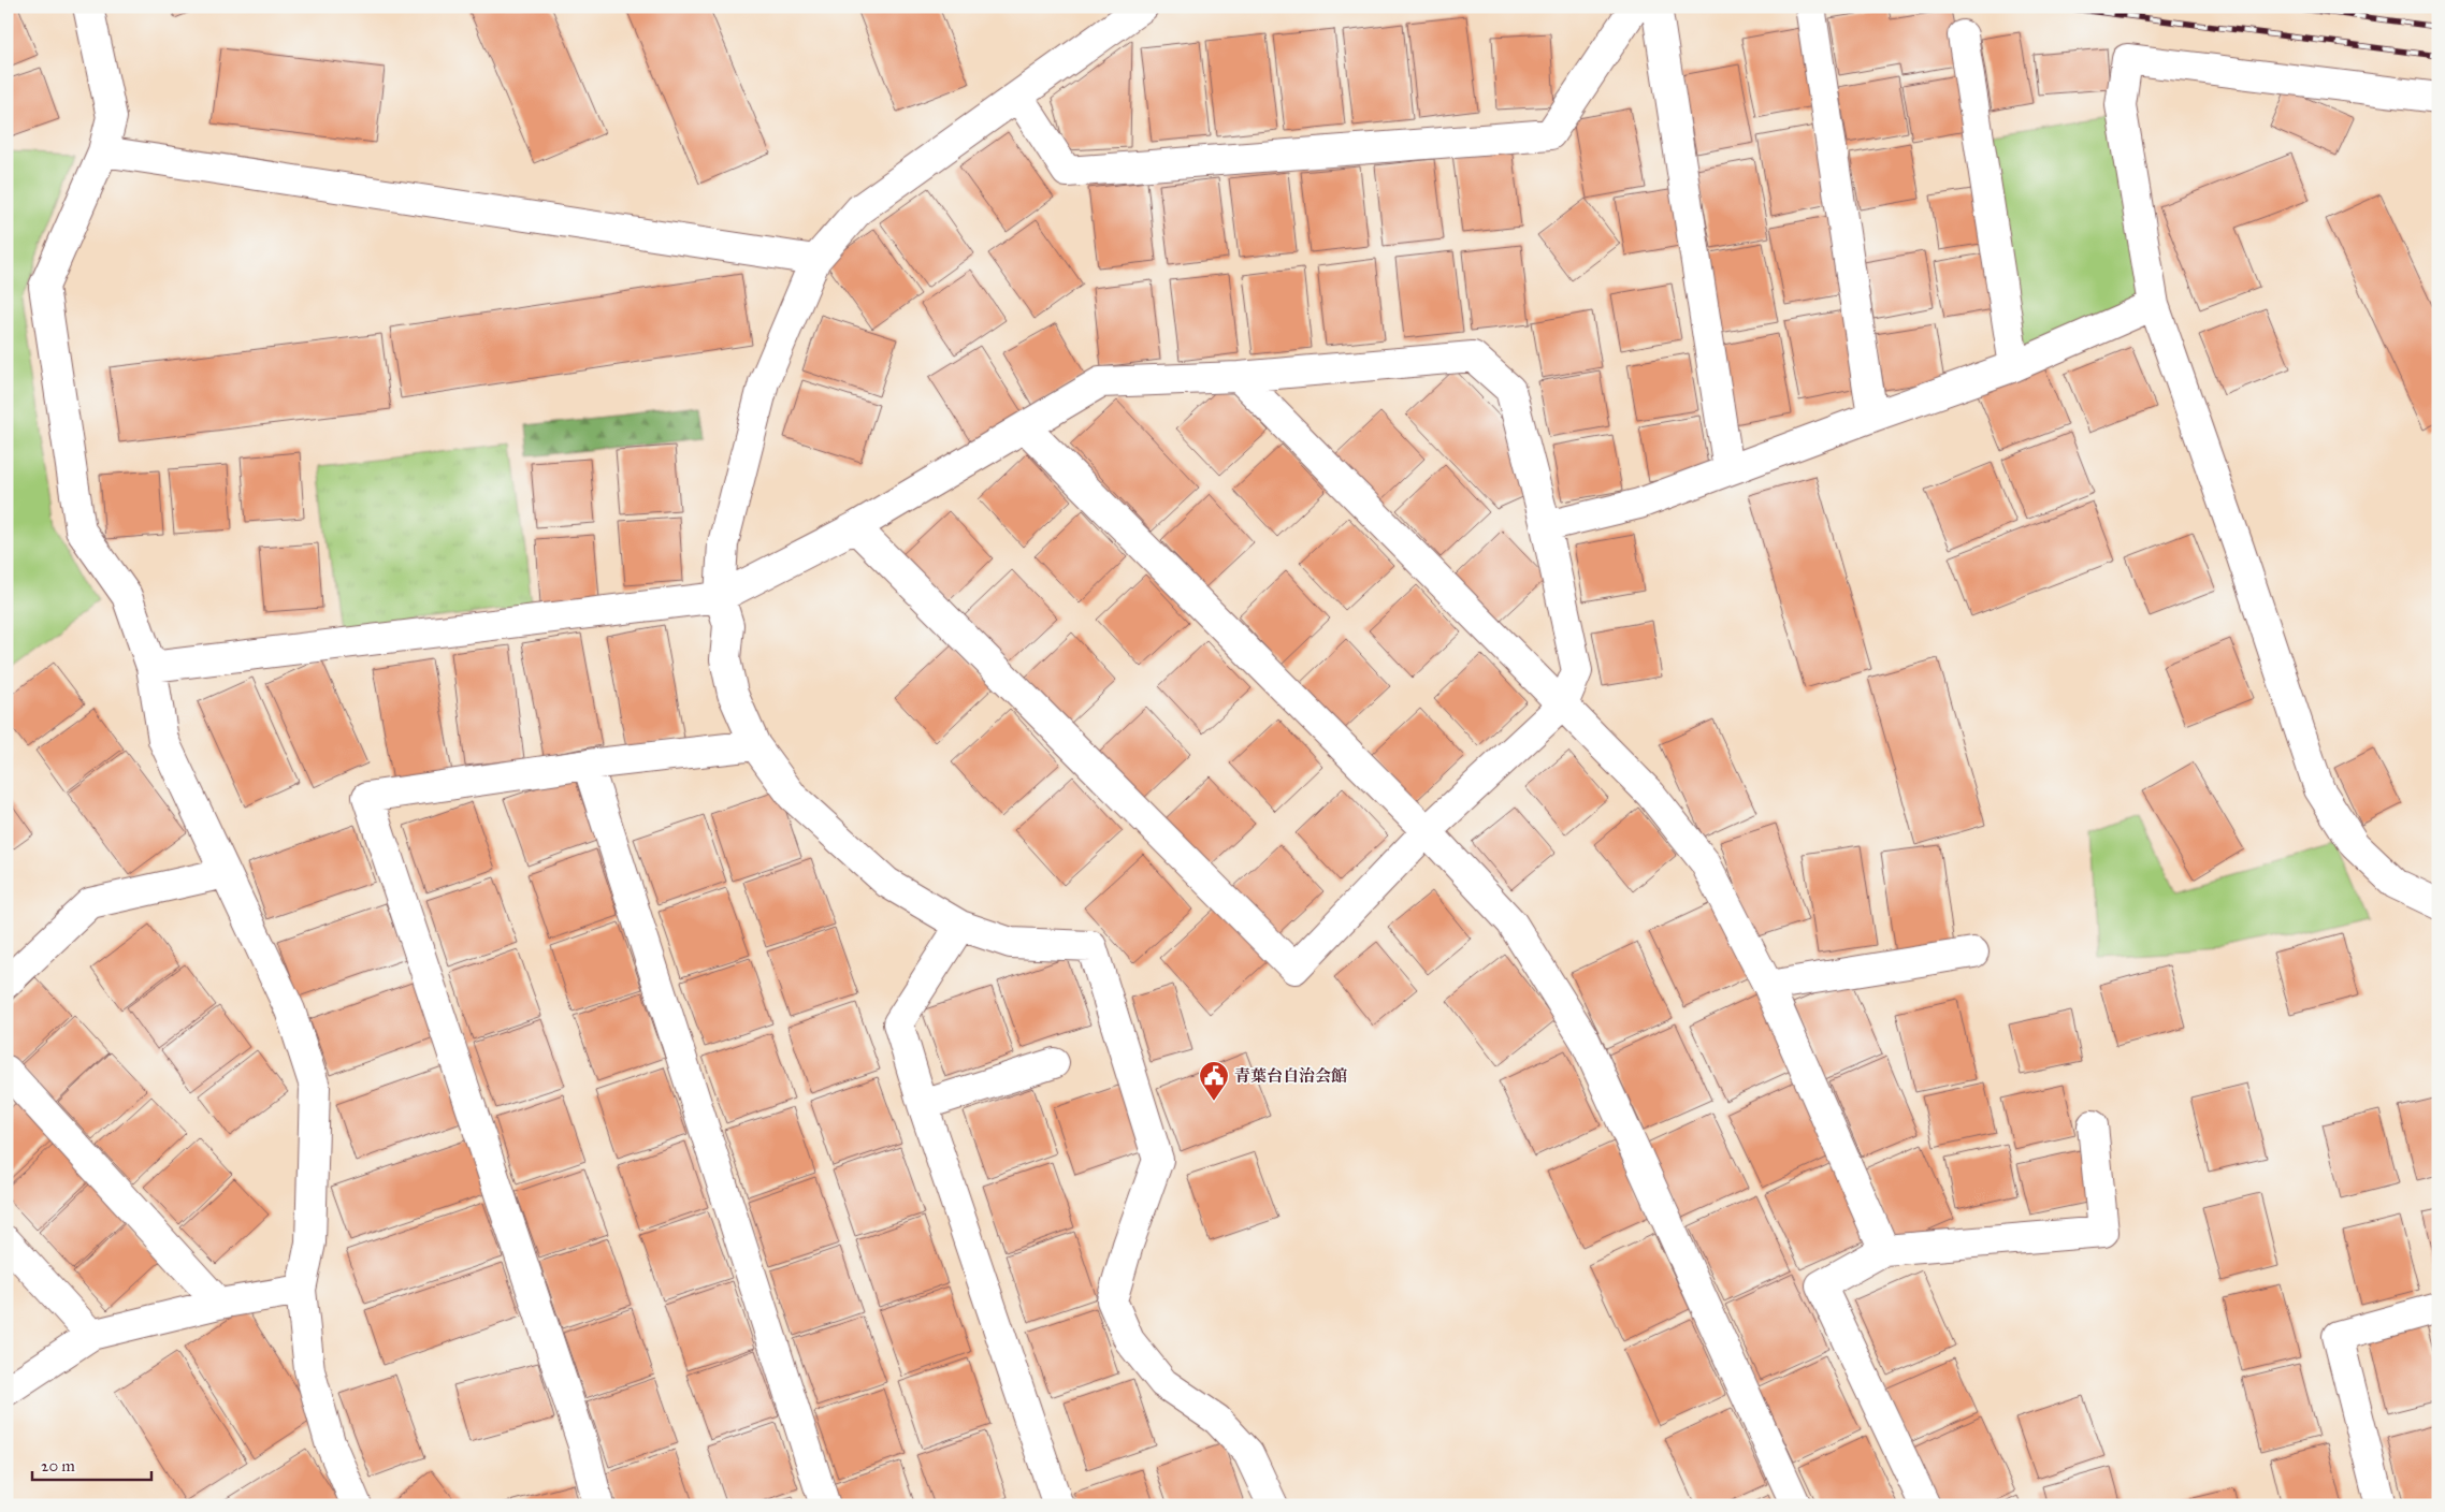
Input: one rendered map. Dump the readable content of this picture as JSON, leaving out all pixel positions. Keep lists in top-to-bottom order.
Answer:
{
  "places": {
    "public building": ["青葉台自治会館"]
  },
  "scale_bar": "20 m"
}
